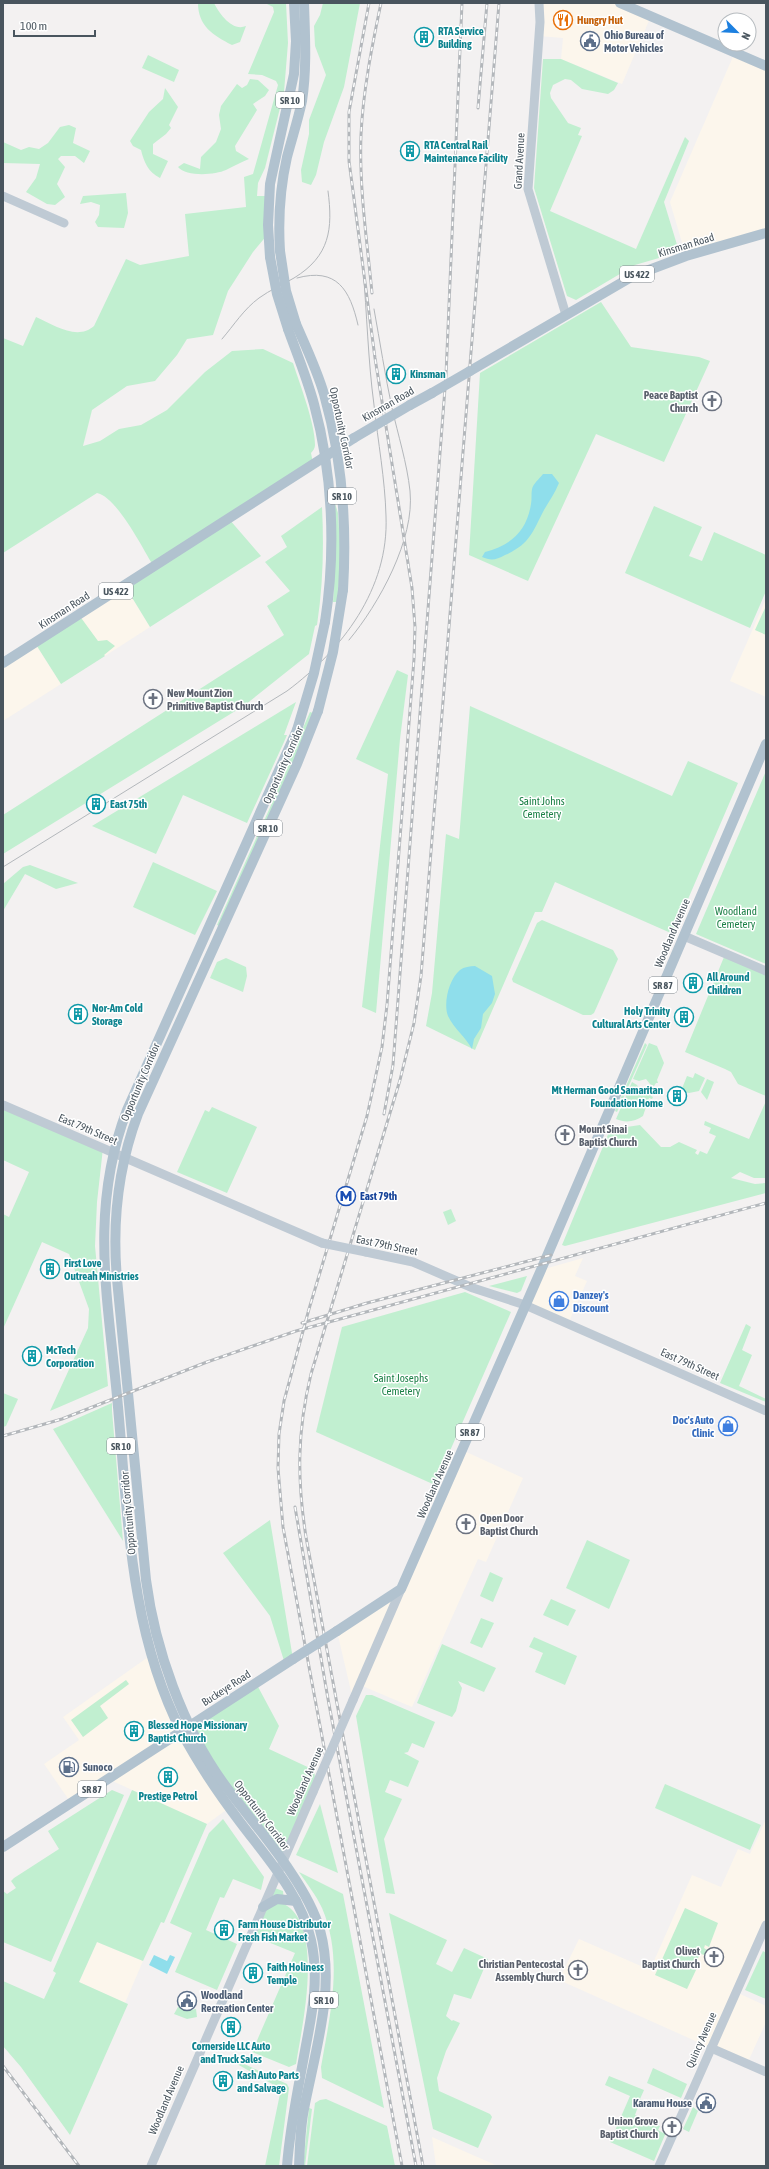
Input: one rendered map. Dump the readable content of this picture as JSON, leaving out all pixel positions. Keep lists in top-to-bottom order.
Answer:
{
  "streets": {
    "main road": [
      "SR 10",
      "Grand Avenue",
      "Kinsman Road",
      "US 422",
      "Opportunity Corridor",
      "Woodland Avenue",
      "SR 87",
      "East 79th Street",
      "Buckeye Road",
      "Quincy Avenue"
    ]
  },
  "crossings": [
    ["Grand Avenue", "Kinsman Road"],
    ["Kinsman Road", "Opportunity Corridor"],
    ["Opportunity Corridor", "Woodland Avenue"],
    ["Opportunity Corridor", "East 79th Street"],
    ["Opportunity Corridor", "Buckeye Road"],
    ["Woodland Avenue", "East 79th Street"],
    ["Woodland Avenue", "Buckeye Road"]
  ],
  "parks": ["Saint Johns Cemetery", "Woodland Cemetery", "Saint Josephs Cemetery"],
  "places": {
    "restaurant": ["Hungry Hut"],
    "building": [
      "RTA Service Building",
      "RTA Central Rail Maintenance Facility",
      "Kinsman",
      "East 75th",
      "All Around Children",
      "Nor-Am Cold Storage",
      "Holy Trinity Cultural Arts Center",
      "Mt Herman Good Samaritan Foundation Home",
      "First Love Outreah Ministries",
      "McTech Corporation",
      "Blessed Hope Missionary Baptist Church",
      "Prestige Petrol",
      "Farm House Distributor Fresh Fish Market",
      "Faith Holiness Temple",
      "Cornerside LLC Auto and Truck Sales",
      "Kash Auto Parts and Salvage"
    ],
    "public building": ["Ohio Bureau of Motor Vehicles", "Woodland Recreation Center", "Karamu House"],
    "church": [
      "Peace Baptist Church",
      "New Mount Zion Primitive Baptist Church",
      "Mount Sinai Baptist Church",
      "Open Door Baptist Church",
      "Olivet Baptist Church",
      "Christian Pentecostal Assembly Church",
      "Union Grove Baptist Church"
    ],
    "metro station": ["East 79th"],
    "shop": ["Danzey's Discount", "Doc's Auto Clinic"],
    "fuel station": ["Sunoco"]
  },
  "scale_bar": "100 m",
  "north": "bottom right"
}
